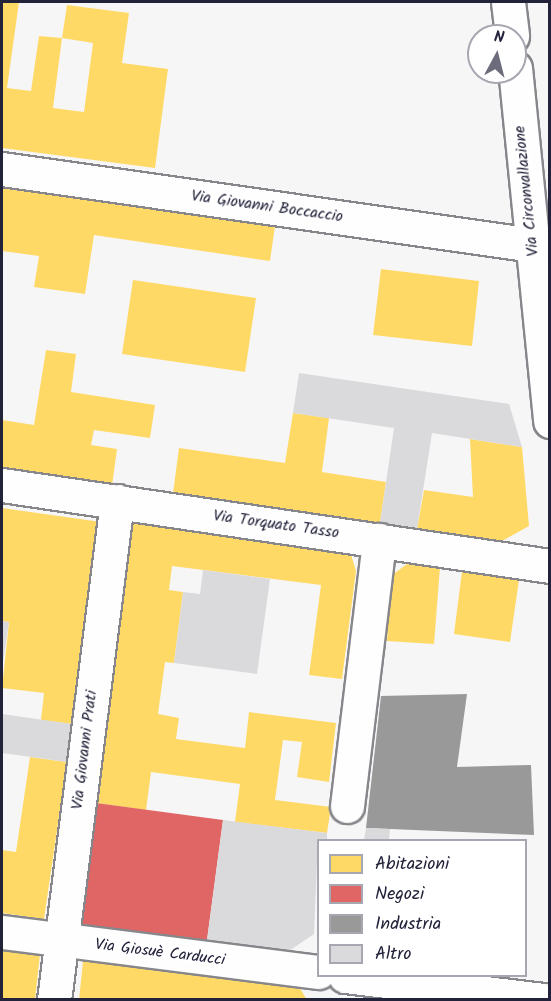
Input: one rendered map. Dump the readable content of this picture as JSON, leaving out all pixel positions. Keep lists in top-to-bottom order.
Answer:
{
  "streets": {
    "street": [
      "Via Circonvallazione",
      "Via Giovanni Boccaccio",
      "Via Torquato Tasso",
      "Via Giovanni Prati",
      "Via Giosuè Carducci"
    ]
  },
  "crossings": [
    ["Via Circonvallazione", "Via Giovanni Boccaccio"],
    ["Via Torquato Tasso", "Via Giovanni Prati"],
    ["Via Giovanni Prati", "Via Giosuè Carducci"]
  ],
  "legend": [
    "Abitazioni",
    "Negozi",
    "Industria",
    "Altro"
  ],
  "north": "top"
}
